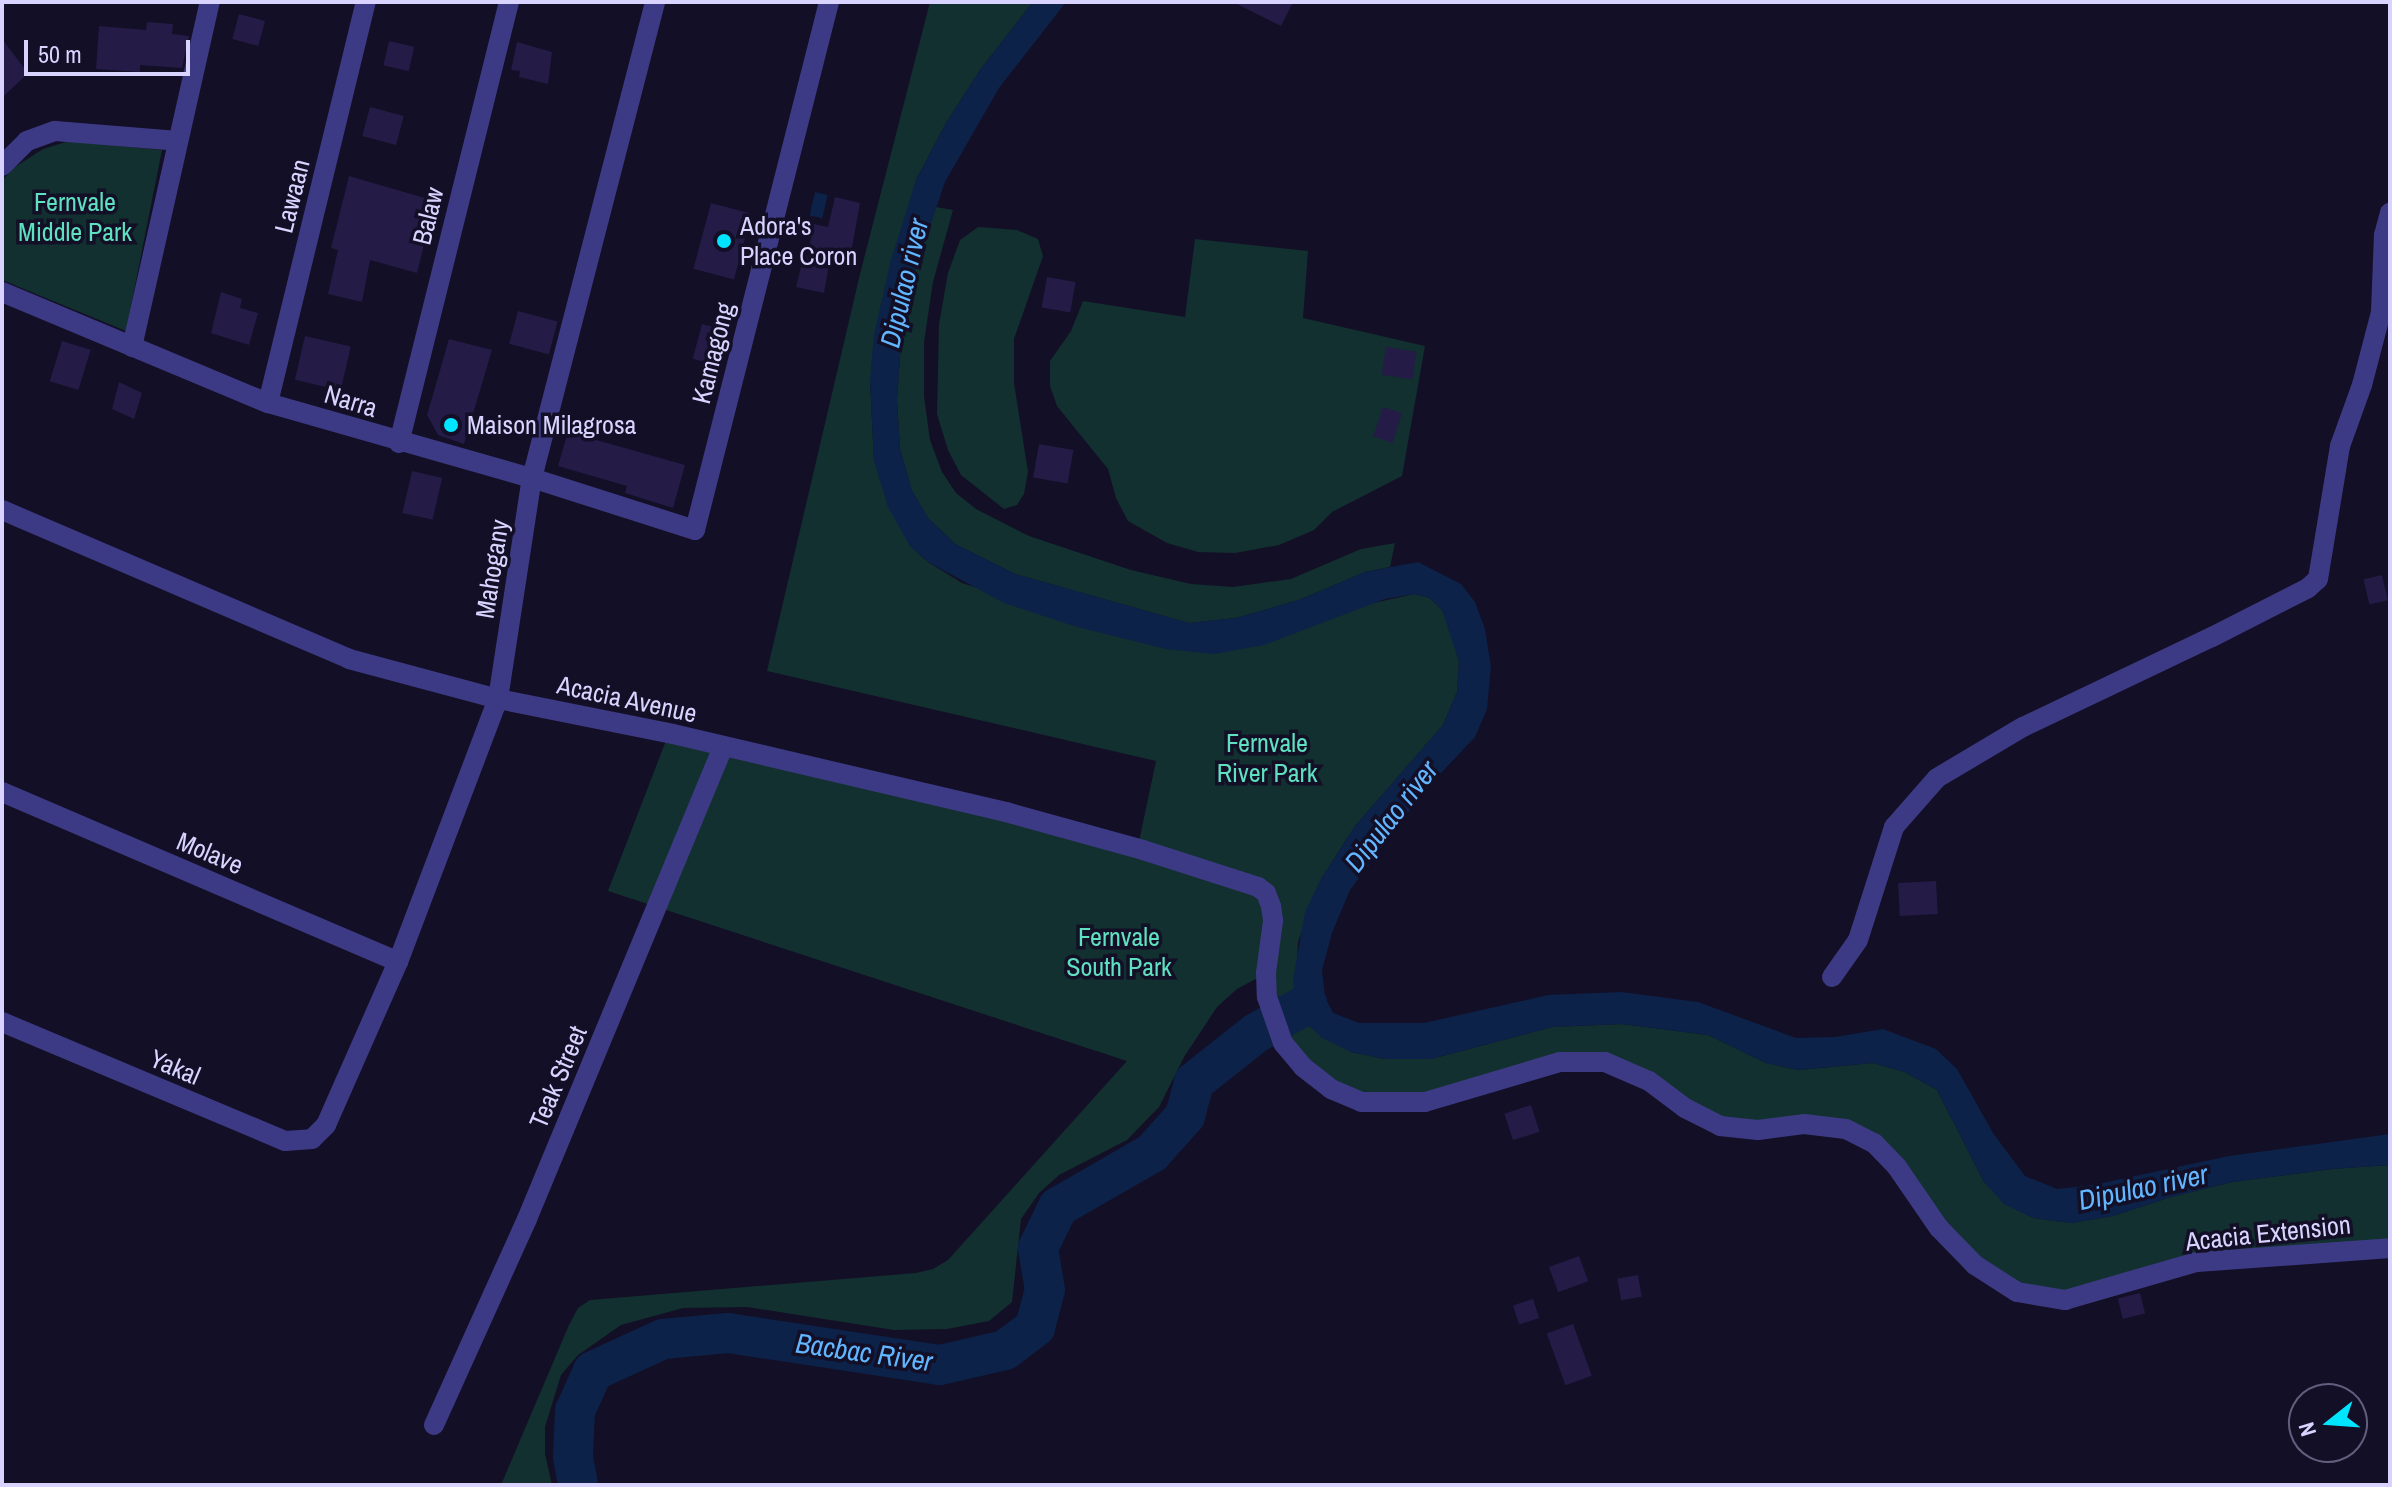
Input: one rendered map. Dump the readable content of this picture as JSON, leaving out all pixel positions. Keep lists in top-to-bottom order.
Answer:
{
  "streets": {
    "street": [
      "Lawaan",
      "Balaw",
      "Kamagong",
      "Narra",
      "Mahogany",
      "Acacia Avenue",
      "Molave",
      "Yakal",
      "Teak Street",
      "Acacia Extension"
    ]
  },
  "crossings": [
    ["Lawaan", "Narra"],
    ["Balaw", "Narra"],
    ["Kamagong", "Narra"],
    ["Narra", "Mahogany"],
    ["Mahogany", "Acacia Avenue"],
    ["Mahogany", "Molave"],
    ["Mahogany", "Yakal"],
    ["Acacia Avenue", "Teak Street"],
    ["Acacia Avenue", "Acacia Extension"]
  ],
  "water": ["Dipulao river", "Bacbac River"],
  "parks": ["Fernvale Middle Park", "Fernvale River Park", "Fernvale South Park"],
  "places": ["Adora's Place Coron", "Maison Milagrosa"],
  "scale_bar": "50 m",
  "north": "left"
}
